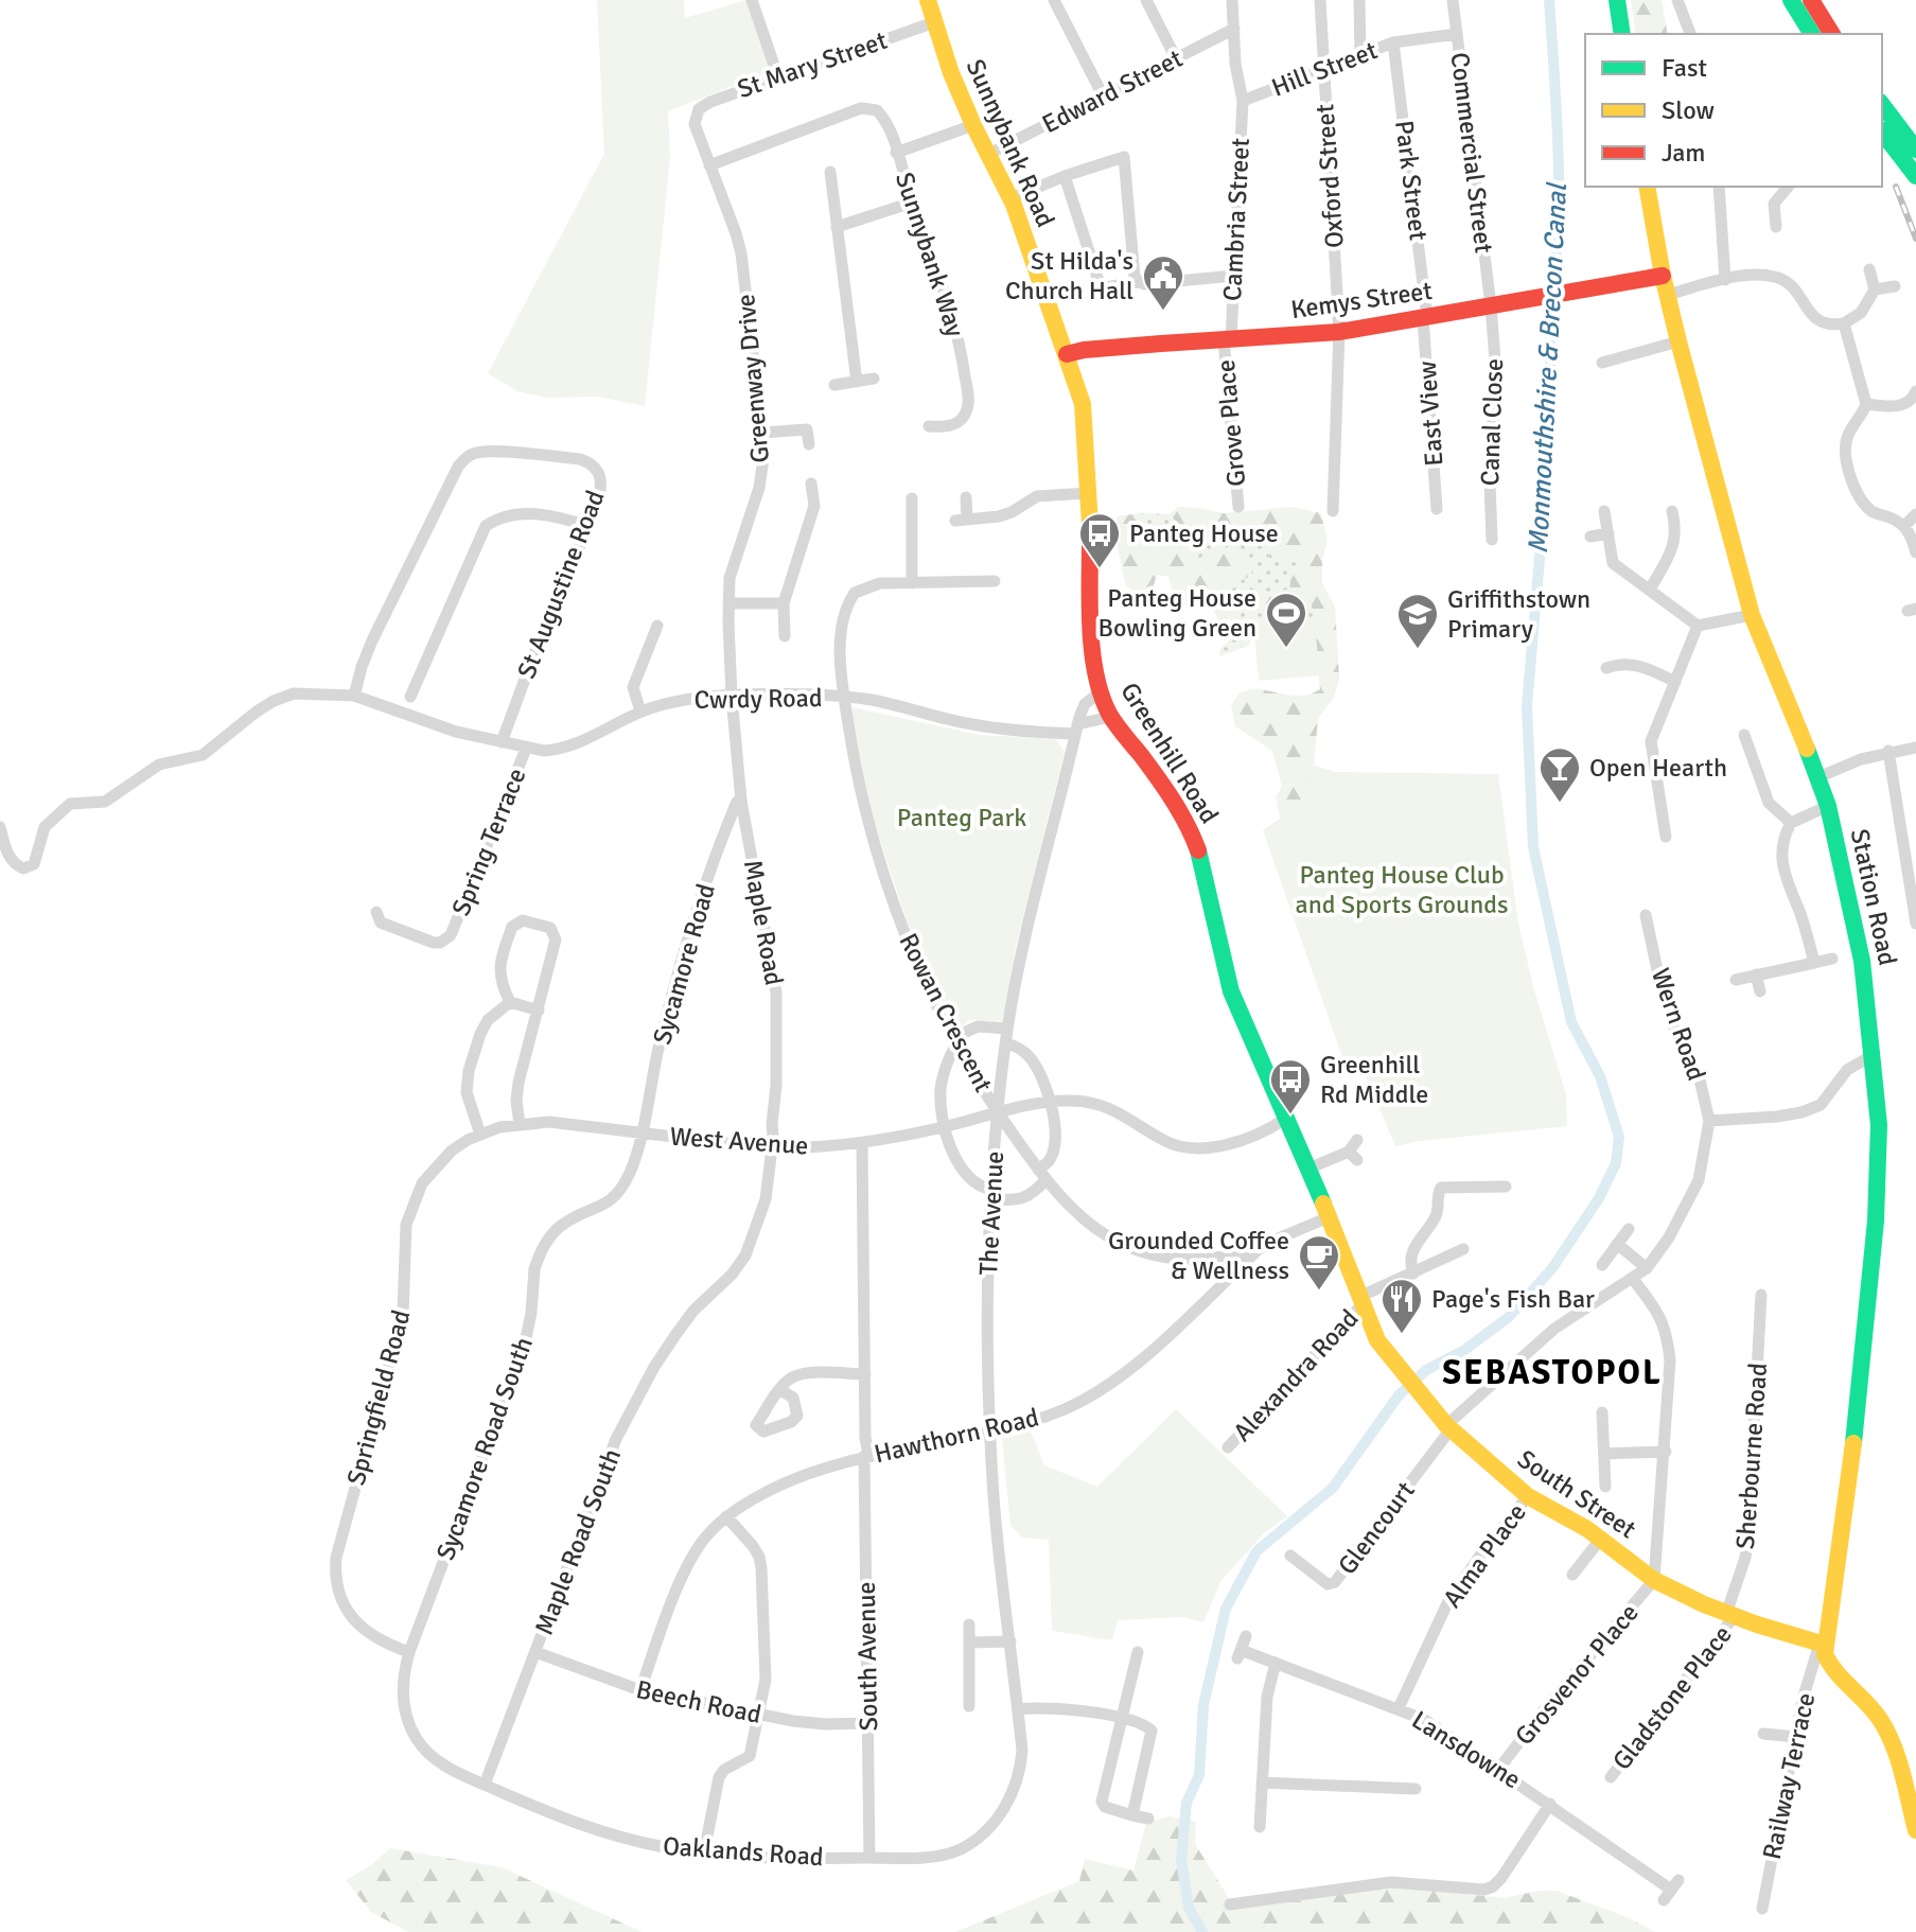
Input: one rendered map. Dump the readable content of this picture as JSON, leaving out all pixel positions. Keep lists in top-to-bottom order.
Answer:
{
  "streets": {
    "main road": [
      "Sunnybank Road",
      "Kemys Street",
      "Greenhill Road",
      "Station Road",
      "South Street"
    ],
    "street": [
      "St Mary Street",
      "Hill Street",
      "Edward Street",
      "Commercial Street",
      "Oxford Street",
      "Park Street",
      "Cambria Street",
      "Sunnybank Way",
      "Greenway Drive",
      "East View",
      "Canal Close",
      "Grove Place",
      "St Augustine Road",
      "Cwrdy Road",
      "Spring Terrace",
      "Maple Road",
      "Sycamore Road",
      "Rowan Crescent",
      "Wern Road",
      "West Avenue",
      "The Avenue",
      "Alexandra Road",
      "Springfield Road",
      "Hawthorn Road",
      "Sycamore Road South",
      "Sherbourne Road",
      "Glencourt",
      "Maple Road South",
      "Alma Place",
      "South Avenue",
      "Grosvenor Place",
      "Gladstone Place",
      "Beech Road",
      "Lansdowne",
      "Railway Terrace",
      "Oaklands Road"
    ]
  },
  "crossings": [
    ["St Mary Street", "Sunnybank Road"],
    ["St Mary Street", "Greenway Drive"],
    ["Hill Street", "Commercial Street"],
    ["Hill Street", "Oxford Street"],
    ["Hill Street", "Park Street"],
    ["Hill Street", "Cambria Street"],
    ["Edward Street", "Sunnybank Road"],
    ["Edward Street", "Cambria Street"],
    ["Sunnybank Road", "Kemys Street"],
    ["Sunnybank Road", "Greenhill Road"],
    ["Commercial Street", "Kemys Street"],
    ["Commercial Street", "Canal Close"],
    ["Oxford Street", "Kemys Street"],
    ["Park Street", "Kemys Street"],
    ["Park Street", "East View"],
    ["Cambria Street", "Kemys Street"],
    ["Cambria Street", "Grove Place"],
    ["Sunnybank Way", "Greenway Drive"],
    ["Kemys Street", "East View"],
    ["Kemys Street", "Canal Close"],
    ["Kemys Street", "Grove Place"],
    ["Kemys Street", "Greenhill Road"],
    ["Kemys Street", "Station Road"],
    ["Greenway Drive", "Cwrdy Road"],
    ["Greenway Drive", "Maple Road"],
    ["St Augustine Road", "Cwrdy Road"],
    ["Cwrdy Road", "Greenhill Road"],
    ["Cwrdy Road", "Spring Terrace"],
    ["Cwrdy Road", "Maple Road"],
    ["Cwrdy Road", "Rowan Crescent"],
    ["Cwrdy Road", "The Avenue"],
    ["Greenhill Road", "West Avenue"],
    ["Greenhill Road", "The Avenue"],
    ["Greenhill Road", "Alexandra Road"],
    ["Greenhill Road", "Hawthorn Road"],
    ["Greenhill Road", "South Street"],
    ["Station Road", "South Street"],
    ["Station Road", "Railway Terrace"],
    ["Maple Road", "Sycamore Road"],
    ["Maple Road", "West Avenue"],
    ["Maple Road", "Maple Road South"],
    ["Sycamore Road", "West Avenue"],
    ["Sycamore Road", "Sycamore Road South"],
    ["Rowan Crescent", "West Avenue"],
    ["Rowan Crescent", "The Avenue"],
    ["Rowan Crescent", "Hawthorn Road"],
    ["Wern Road", "South Street"],
    ["Wern Road", "Glencourt"],
    ["West Avenue", "The Avenue"],
    ["West Avenue", "Springfield Road"],
    ["West Avenue", "Sycamore Road South"],
    ["West Avenue", "South Avenue"],
    ["The Avenue", "Hawthorn Road"],
    ["The Avenue", "Oaklands Road"],
    ["Alexandra Road", "South Street"],
    ["Springfield Road", "Sycamore Road South"],
    ["Springfield Road", "Oaklands Road"],
    ["Hawthorn Road", "South Avenue"],
    ["Hawthorn Road", "Beech Road"],
    ["Sycamore Road South", "Oaklands Road"],
    ["Sherbourne Road", "South Street"],
    ["Sherbourne Road", "Gladstone Place"],
    ["South Street", "Glencourt"],
    ["South Street", "Alma Place"],
    ["South Street", "Grosvenor Place"],
    ["South Street", "Gladstone Place"],
    ["South Street", "Railway Terrace"],
    ["Maple Road South", "Beech Road"],
    ["Maple Road South", "Oaklands Road"],
    ["Alma Place", "Lansdowne"],
    ["South Avenue", "Beech Road"],
    ["South Avenue", "Oaklands Road"],
    ["Grosvenor Place", "Lansdowne"]
  ],
  "districts": ["SEBASTOPOL"],
  "water": ["Monmouthshire & Brecon Canal"],
  "parks": ["Panteg Park", "Panteg House Club and Sports Grounds"],
  "places": {
    "public building": ["St Hilda's Church Hall"],
    "bus stop": ["Panteg House", "Greenhill Rd Middle"],
    "sports": ["Panteg House Bowling Green"],
    "school or university": ["Griffithstown Primary"],
    "bar": ["Open Hearth"],
    "cafe": ["Grounded Coffee & Wellness"],
    "restaurant": ["Page's Fish Bar"]
  },
  "legend": ["Fast", "Slow", "Jam"]
}
